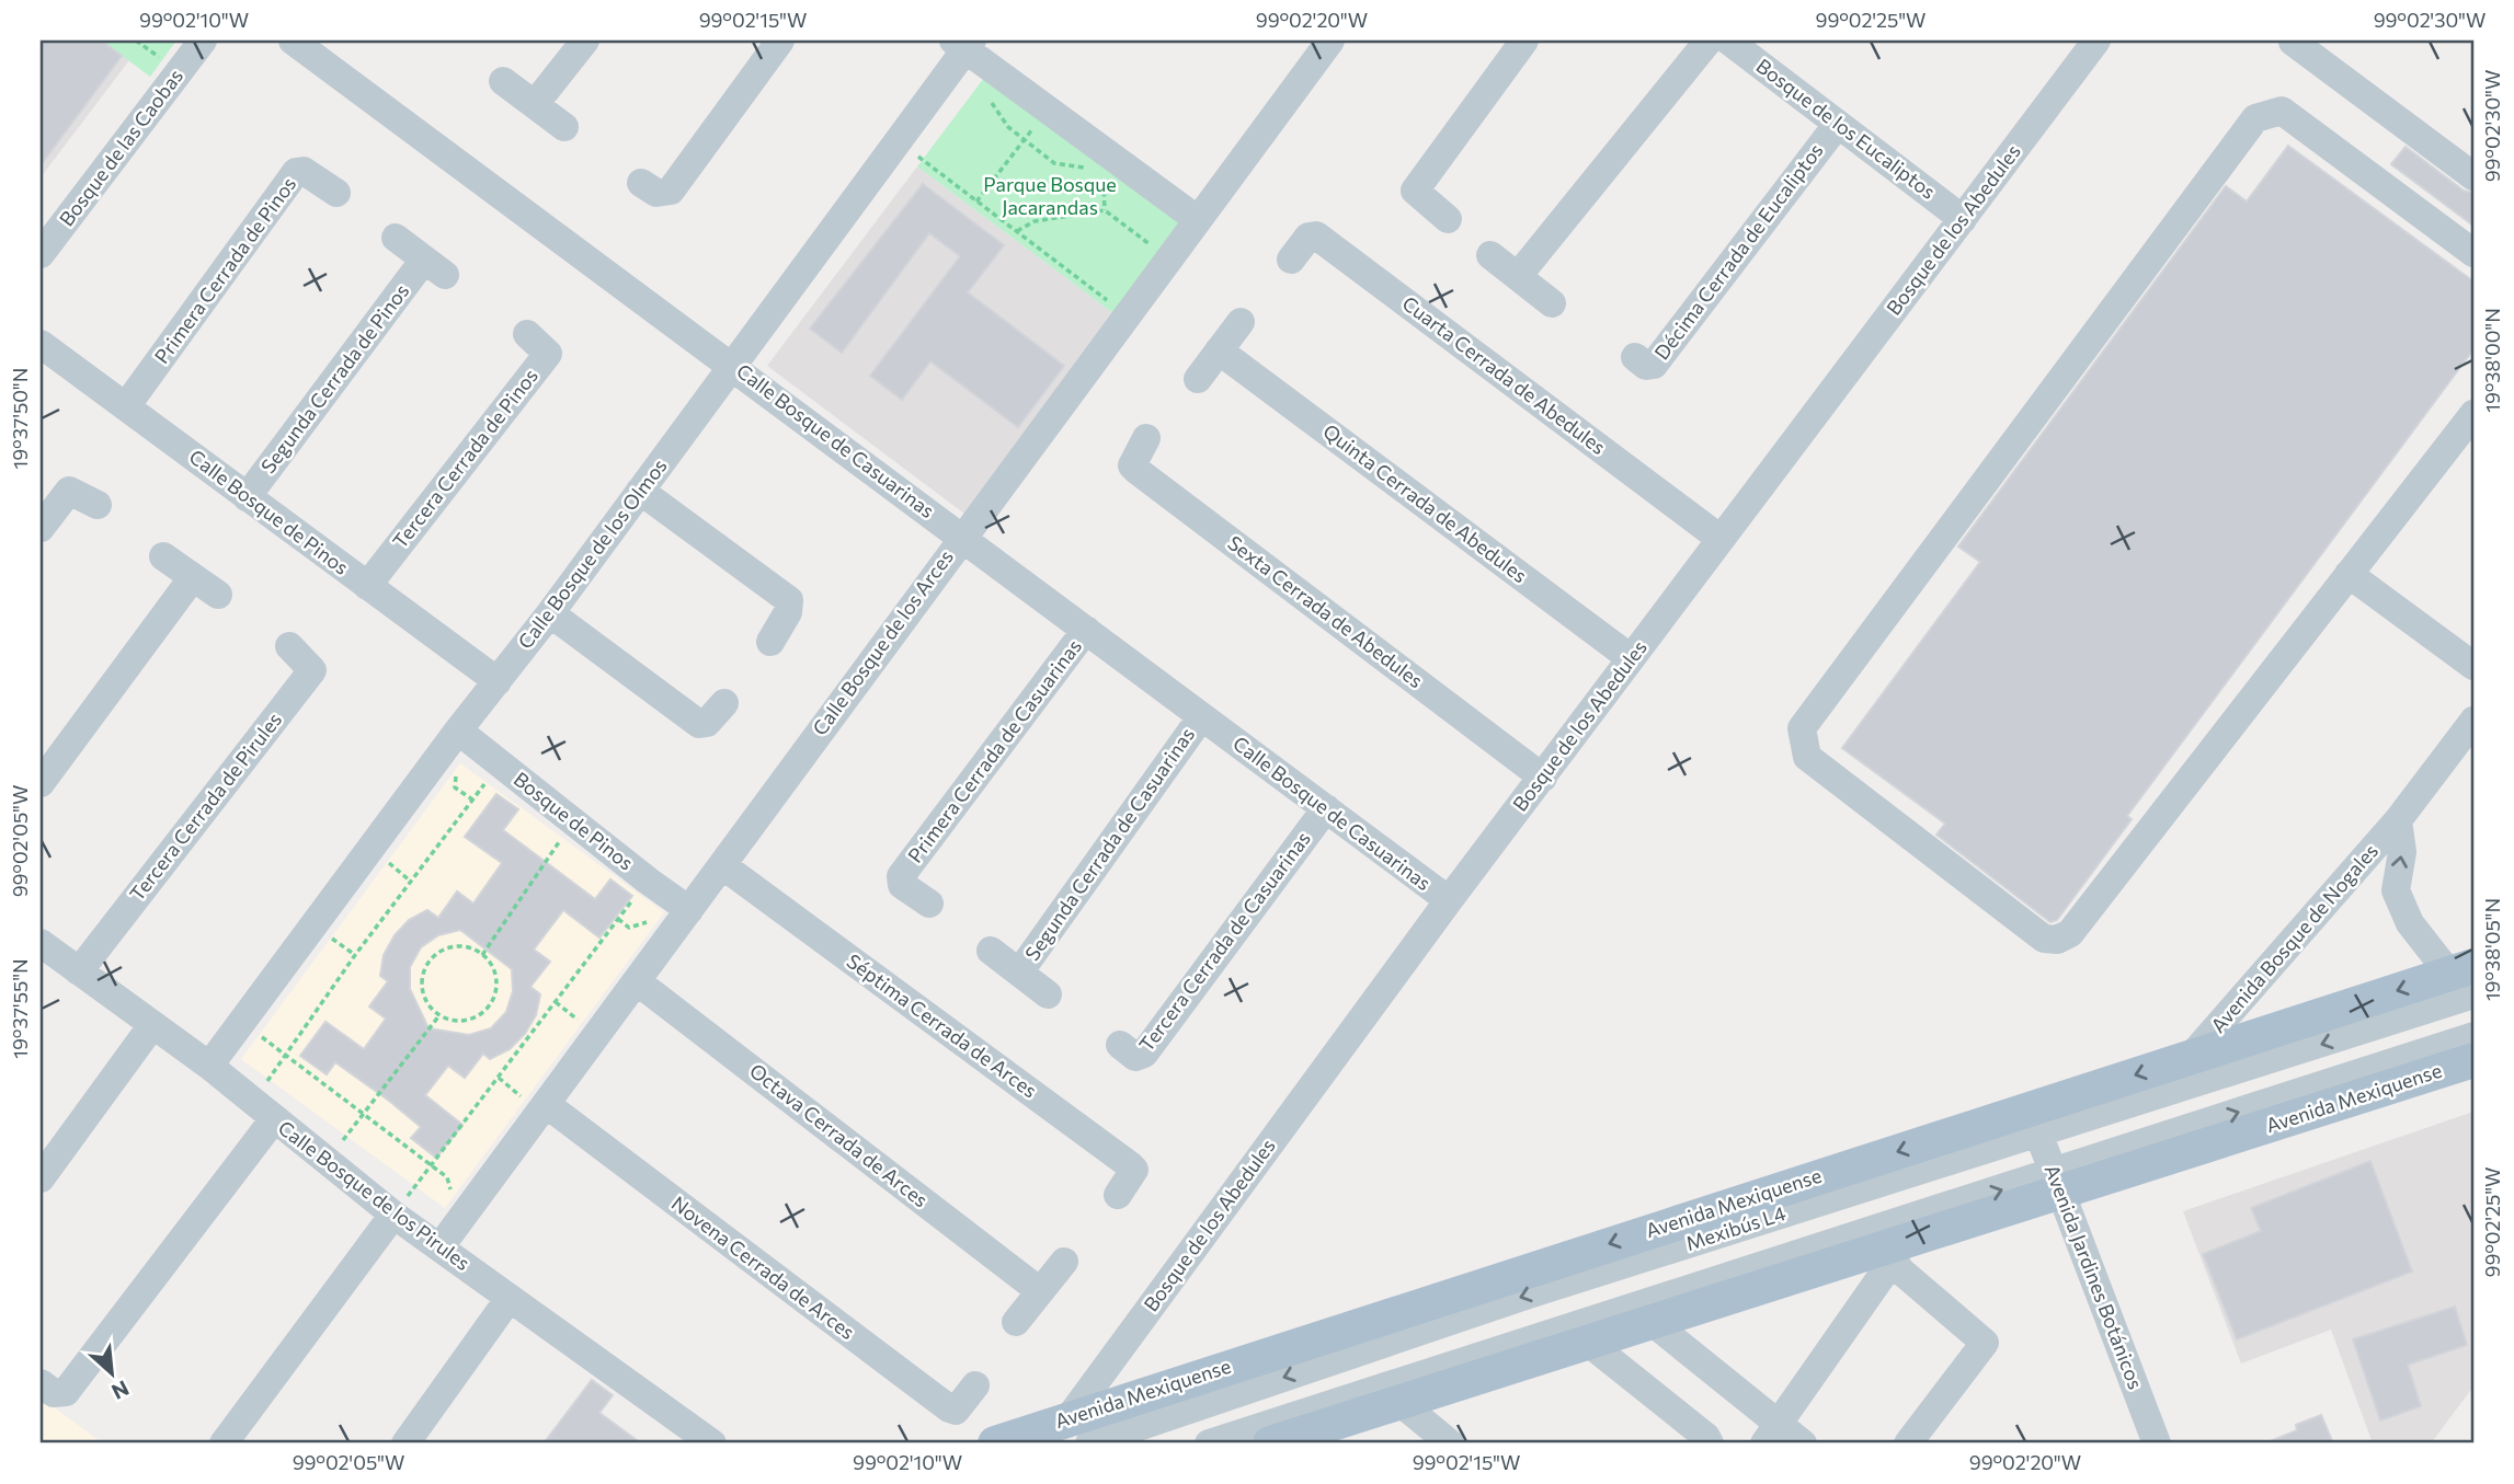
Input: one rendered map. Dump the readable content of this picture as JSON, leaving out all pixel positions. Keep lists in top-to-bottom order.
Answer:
{
  "streets": {
    "main road": ["Avenida Mexiquense"],
    "street": [
      "Bosque de los Eucaliptos",
      "Bosque de las Caobas",
      "Bosque de los Abedules",
      "Décima Cerrada de Eucaliptos",
      "Primera Cerrada de Pinos",
      "Cuarta Cerrada de Abedules",
      "Segunda Cerrada de Pinos",
      "Calle Bosque de Casuarinas",
      "Tercera Cerrada de Pinos",
      "Quinta Cerrada de Abedules",
      "Calle Bosque de Pinos",
      "Calle Bosque de los Olmos",
      "Sexta Cerrada de Abedules",
      "Calle Bosque de los Arces",
      "Primera Cerrada de Casuarinas",
      "Tercera Cerrada de Pirules",
      "Bosque de Pinos",
      "Segunda Cerrada de Casuarinas",
      "Avenida Bosque de Nogales",
      "Tercera Cerrada de Casuarinas",
      "Séptima Cerrada de Arces",
      "Octava Cerrada de Arces",
      "Calle Bosque de los Pirules",
      "Novena Cerrada de Arces",
      "Avenida Jardines Botánicos"
    ]
  },
  "crossings": [
    ["Bosque de los Eucaliptos", "Bosque de los Abedules"],
    ["Bosque de los Eucaliptos", "Décima Cerrada de Eucaliptos"],
    ["Bosque de los Abedules", "Cuarta Cerrada de Abedules"],
    ["Bosque de los Abedules", "Calle Bosque de Casuarinas"],
    ["Bosque de los Abedules", "Quinta Cerrada de Abedules"],
    ["Bosque de los Abedules", "Sexta Cerrada de Abedules"],
    ["Bosque de los Abedules", "Avenida Mexiquense"],
    ["Primera Cerrada de Pinos", "Calle Bosque de Pinos"],
    ["Segunda Cerrada de Pinos", "Calle Bosque de Pinos"],
    ["Calle Bosque de Casuarinas", "Calle Bosque de los Olmos"],
    ["Calle Bosque de Casuarinas", "Calle Bosque de los Arces"],
    ["Calle Bosque de Casuarinas", "Primera Cerrada de Casuarinas"],
    ["Calle Bosque de Casuarinas", "Segunda Cerrada de Casuarinas"],
    ["Calle Bosque de Casuarinas", "Tercera Cerrada de Casuarinas"],
    ["Tercera Cerrada de Pinos", "Calle Bosque de Pinos"],
    ["Calle Bosque de Pinos", "Calle Bosque de los Olmos"],
    ["Calle Bosque de los Olmos", "Bosque de Pinos"],
    ["Calle Bosque de los Olmos", "Calle Bosque de los Pirules"],
    ["Calle Bosque de los Arces", "Bosque de Pinos"],
    ["Calle Bosque de los Arces", "Séptima Cerrada de Arces"],
    ["Calle Bosque de los Arces", "Octava Cerrada de Arces"],
    ["Calle Bosque de los Arces", "Calle Bosque de los Pirules"],
    ["Calle Bosque de los Arces", "Novena Cerrada de Arces"],
    ["Tercera Cerrada de Pirules", "Calle Bosque de los Pirules"],
    ["Avenida Bosque de Nogales", "Avenida Mexiquense"],
    ["Avenida Mexiquense", "Avenida Jardines Botánicos"]
  ],
  "parks": ["Parque Bosque Jacarandas"],
  "north": "bottom right",
  "coordinates": [
    "99°02'10\"W",
    "99°02'15\"W",
    "99°02'20\"W",
    "99°02'25\"W",
    "99°02'30\"W",
    "19°38'00\"N",
    "19°37'50\"N",
    "99°02'05\"W",
    "19°38'05\"N",
    "19°37'55\"N"
  ]
}
